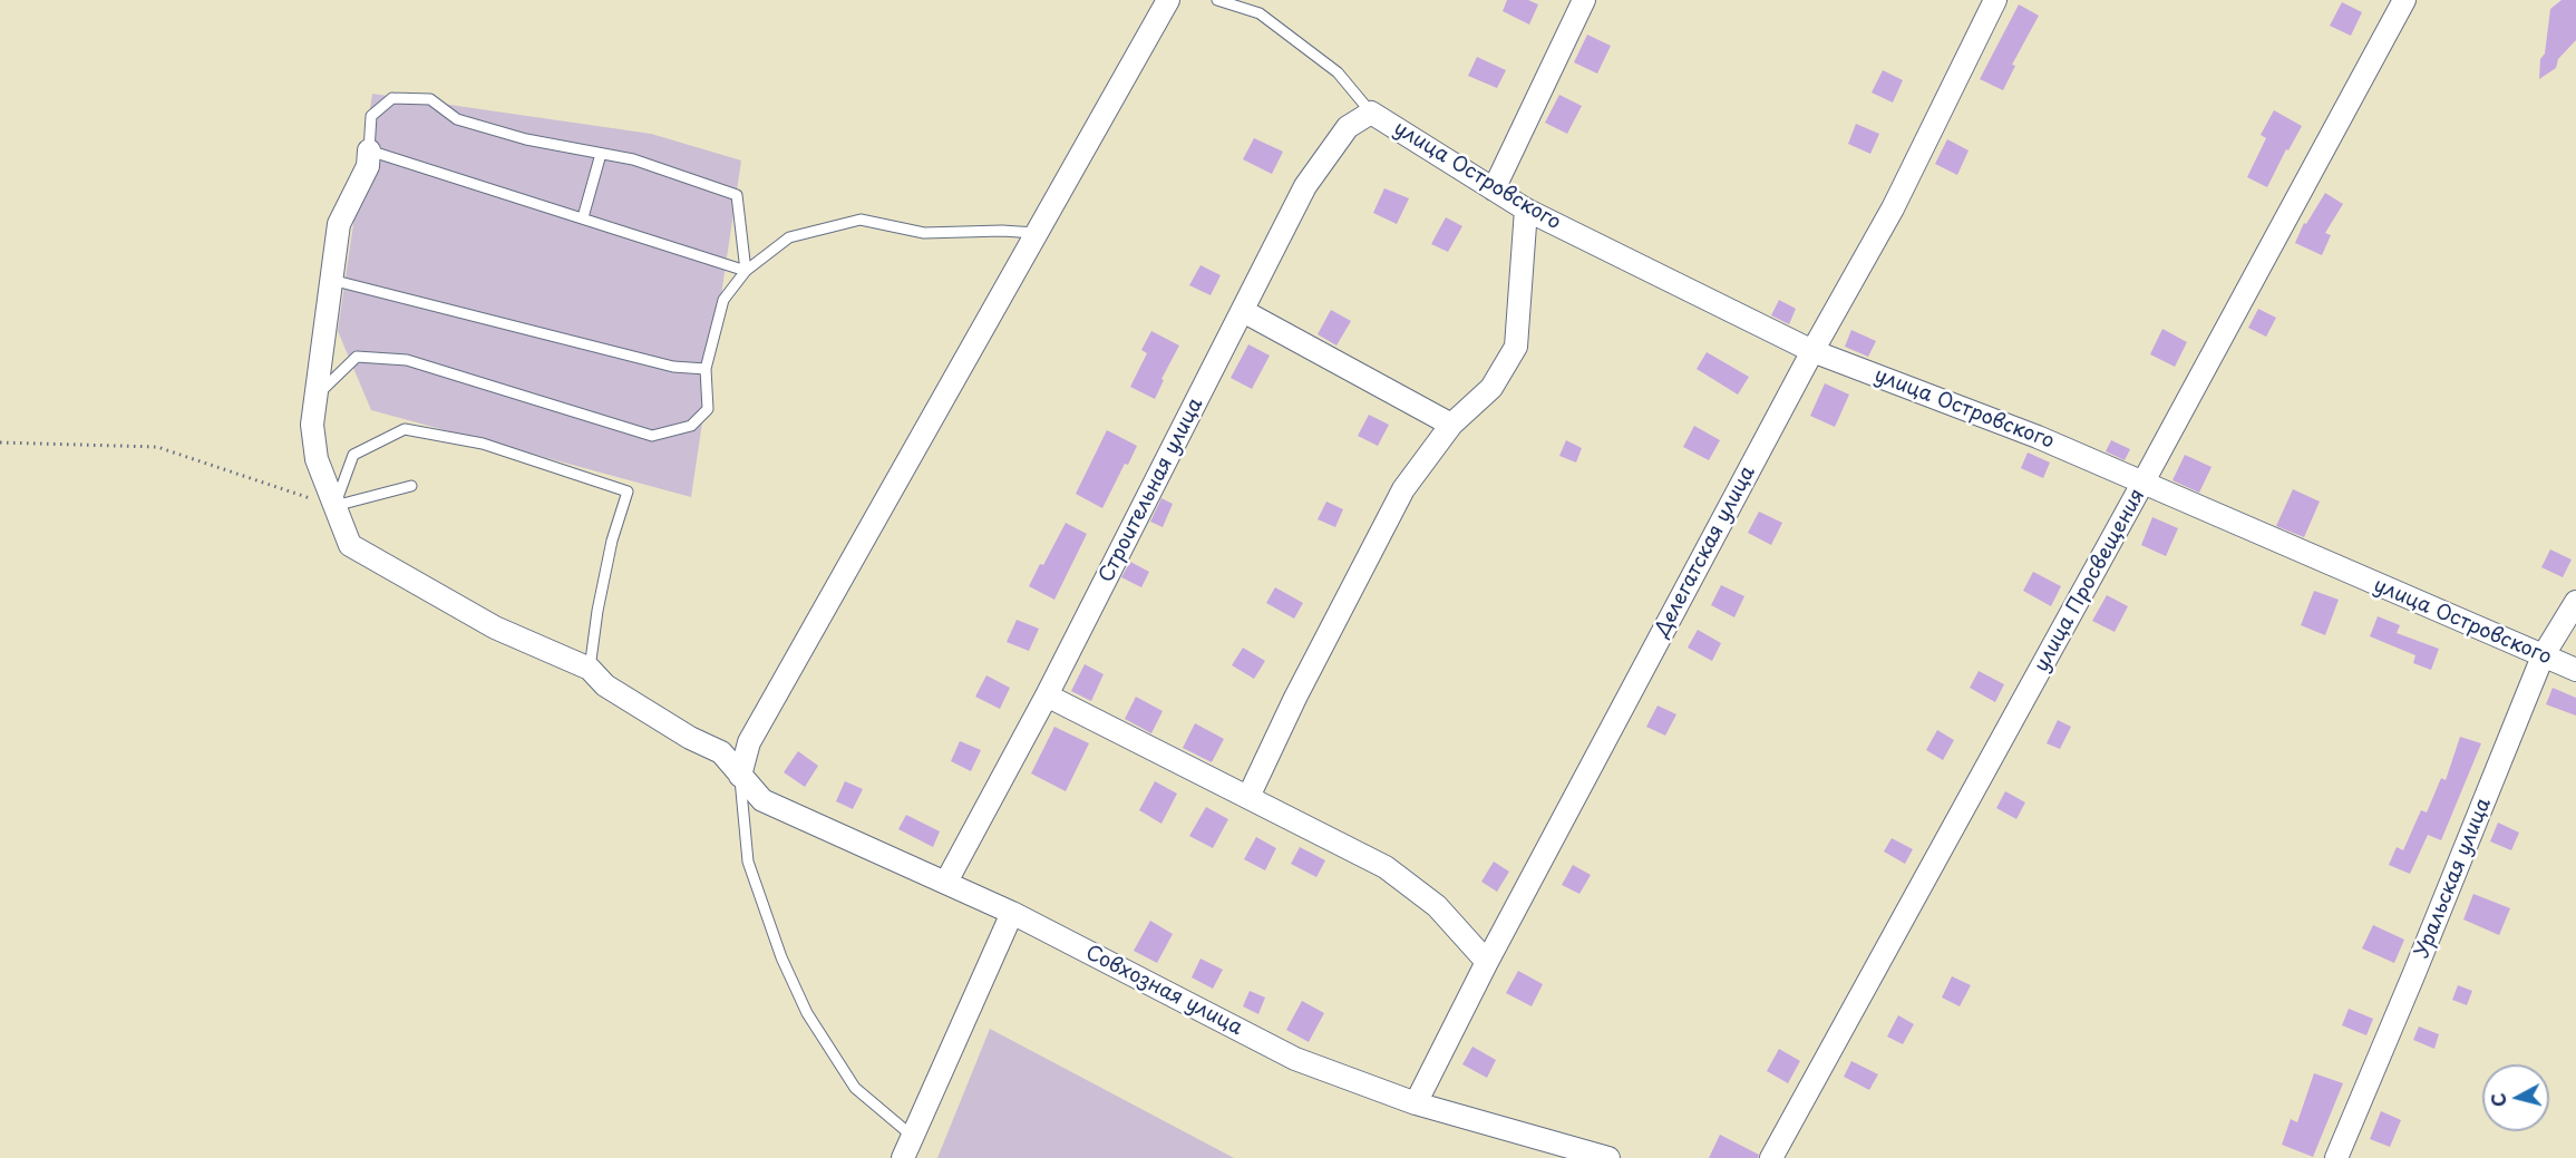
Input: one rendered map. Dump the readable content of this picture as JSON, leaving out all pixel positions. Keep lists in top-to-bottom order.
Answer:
{
  "streets": {
    "street": [
      "улица Островского",
      "Строительная улица",
      "Делегатская улица",
      "улица Просвещения",
      "Уральская улица",
      "Совхозная улица"
    ]
  },
  "crossings": [
    ["улица Островского", "Строительная улица"],
    ["улица Островского", "Делегатская улица"],
    ["улица Островского", "улица Просвещения"],
    ["улица Островского", "Уральская улица"],
    ["Строительная улица", "Совхозная улица"],
    ["Делегатская улица", "Совхозная улица"]
  ],
  "north": "left"
}
